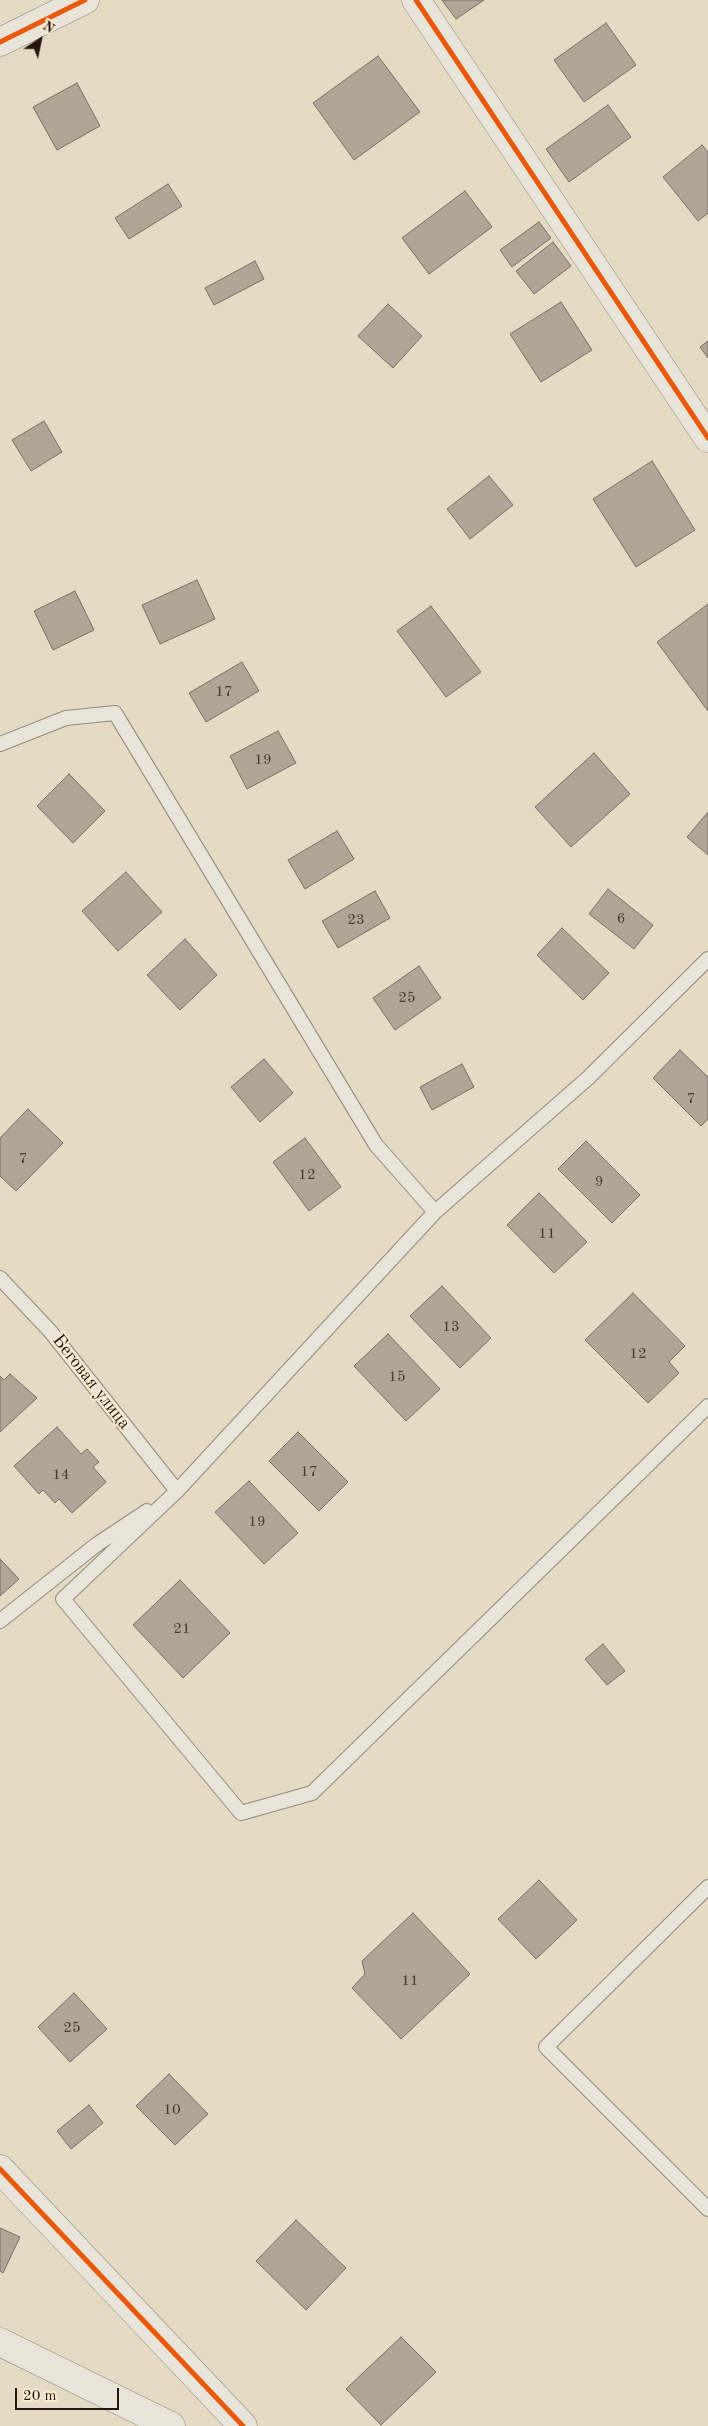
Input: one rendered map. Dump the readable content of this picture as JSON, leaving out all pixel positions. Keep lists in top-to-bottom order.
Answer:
{
  "streets": {
    "lane": ["Беговая улица"]
  },
  "house_numbers": [
    "17",
    "19",
    "6",
    "23",
    "25",
    "7",
    "7",
    "12",
    "9",
    "11",
    "13",
    "12",
    "15",
    "17",
    "14",
    "19",
    "21",
    "11",
    "25",
    "10"
  ],
  "scale_bar": "20 m",
  "north": "top right"
}
